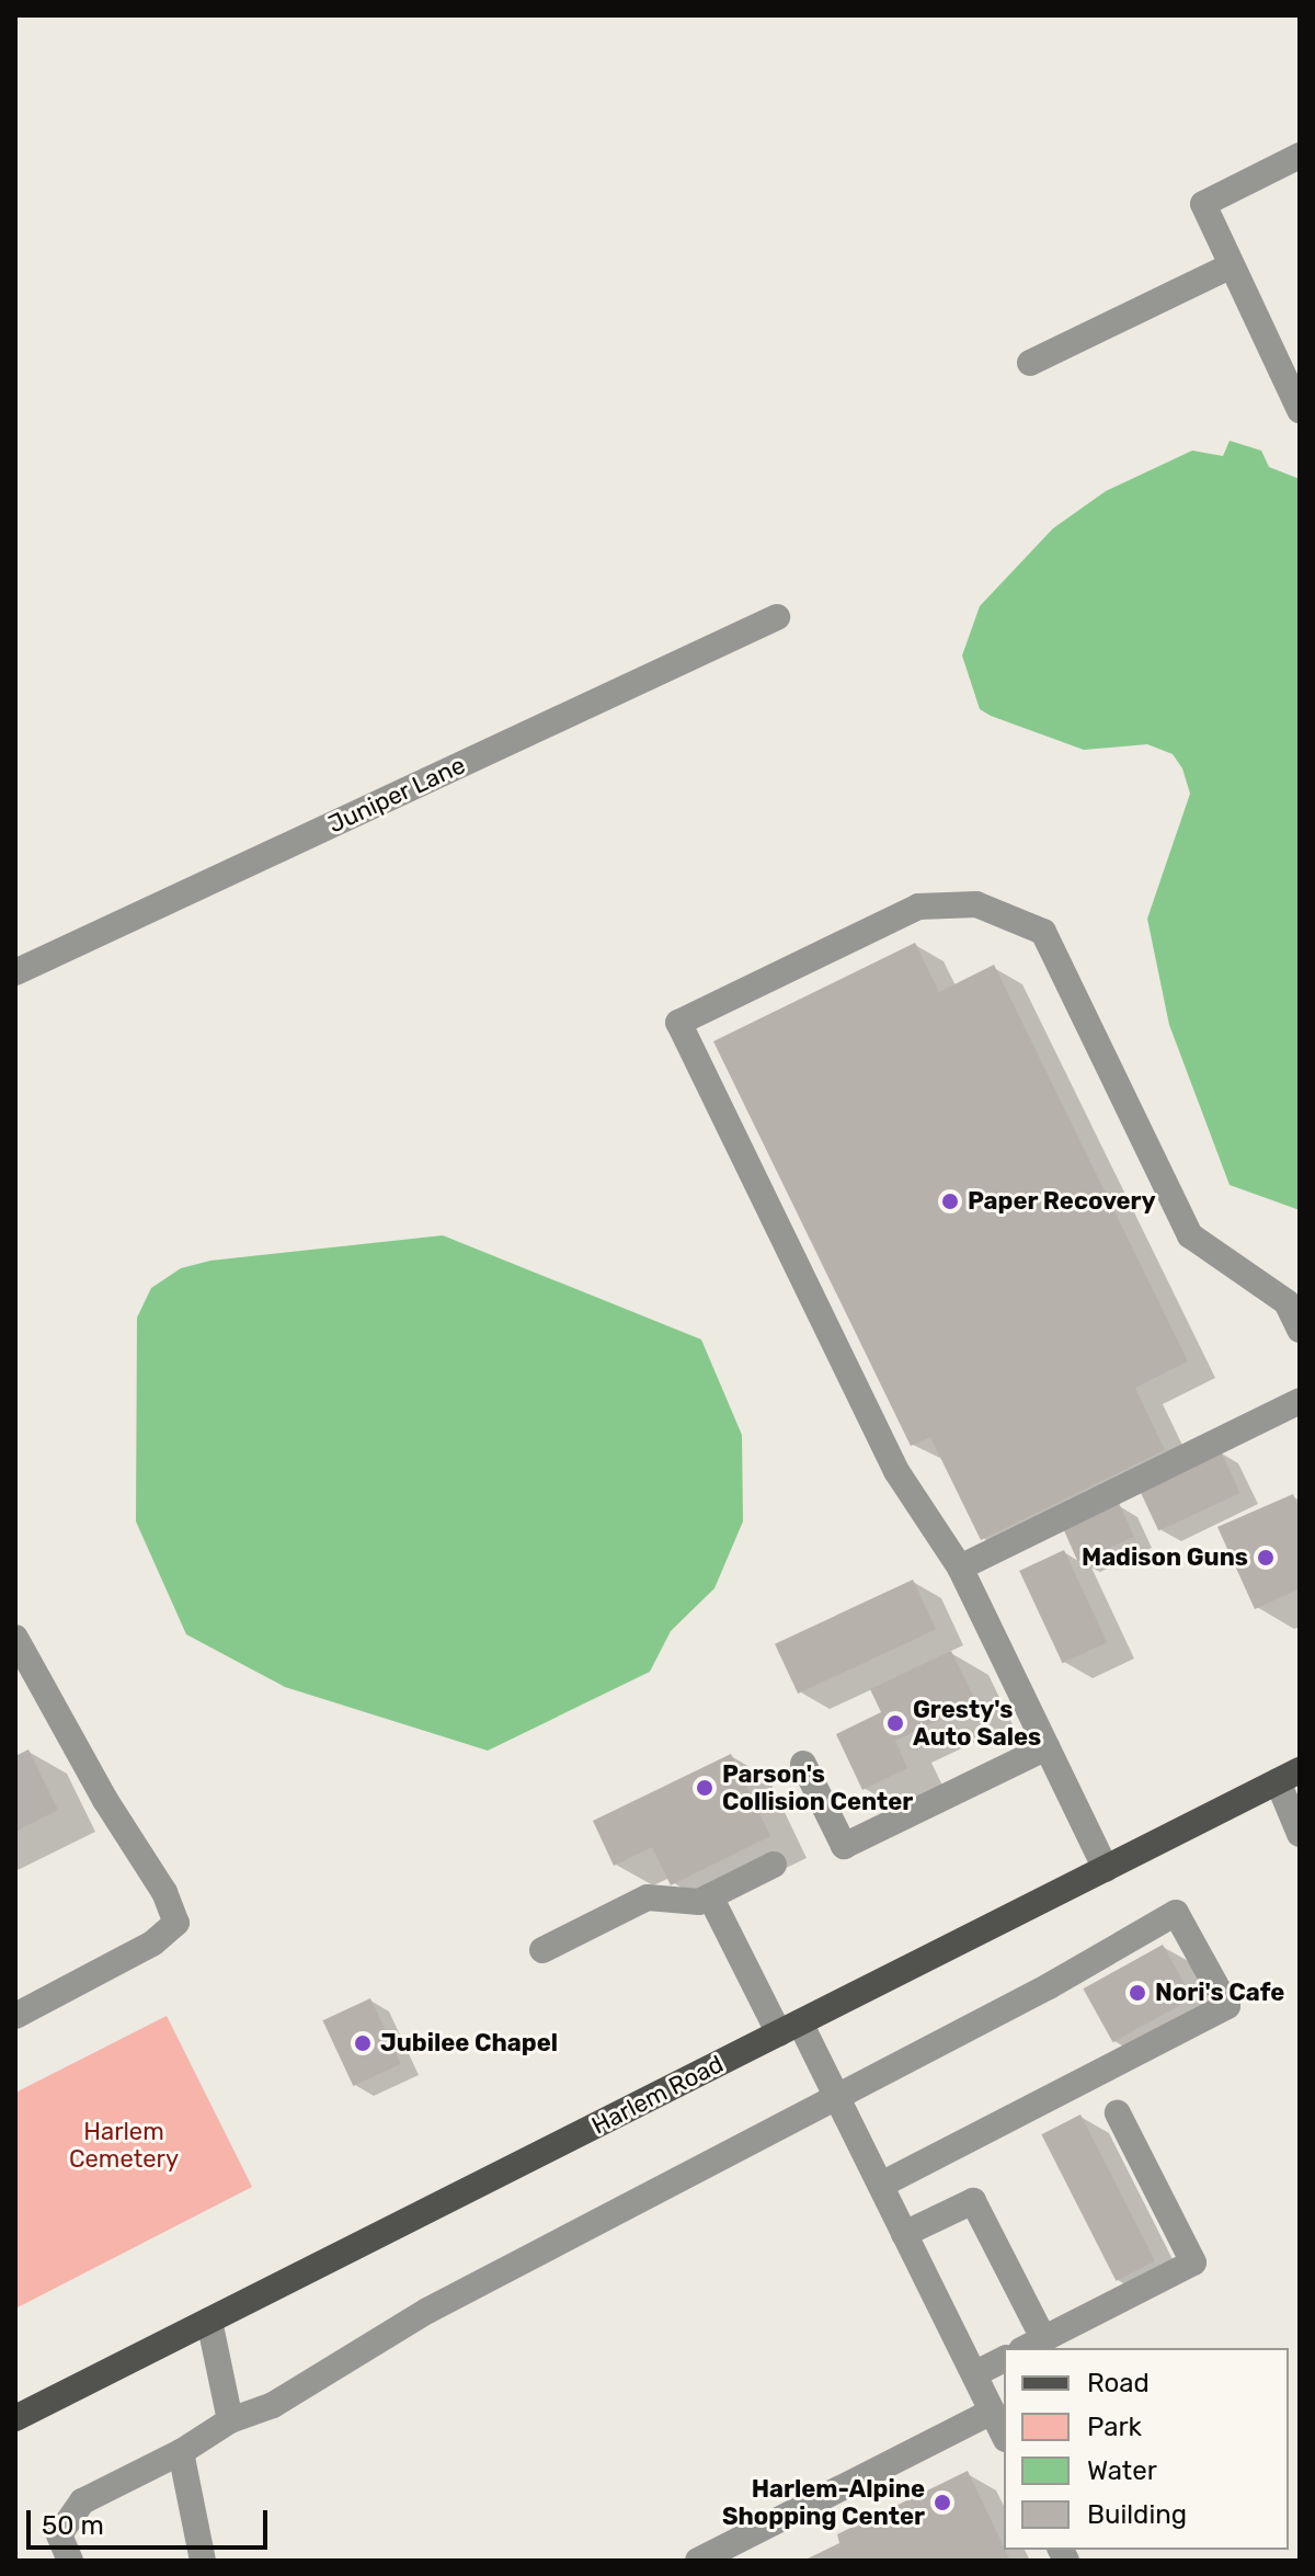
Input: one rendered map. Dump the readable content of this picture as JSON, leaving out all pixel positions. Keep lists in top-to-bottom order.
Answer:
{
  "streets": {
    "main road": ["Harlem Road"],
    "street": ["Juniper Lane"]
  },
  "parks": ["Harlem Cemetery"],
  "places": [
    "Paper Recovery",
    "Madison Guns",
    "Gresty's Auto Sales",
    "Parson's Collision Center",
    "Nori's Cafe",
    "Jubilee Chapel",
    "Harlem-Alpine Shopping Center"
  ],
  "legend": [
    "Road",
    "Park",
    "Water",
    "Building"
  ],
  "scale_bar": "50 m"
}
